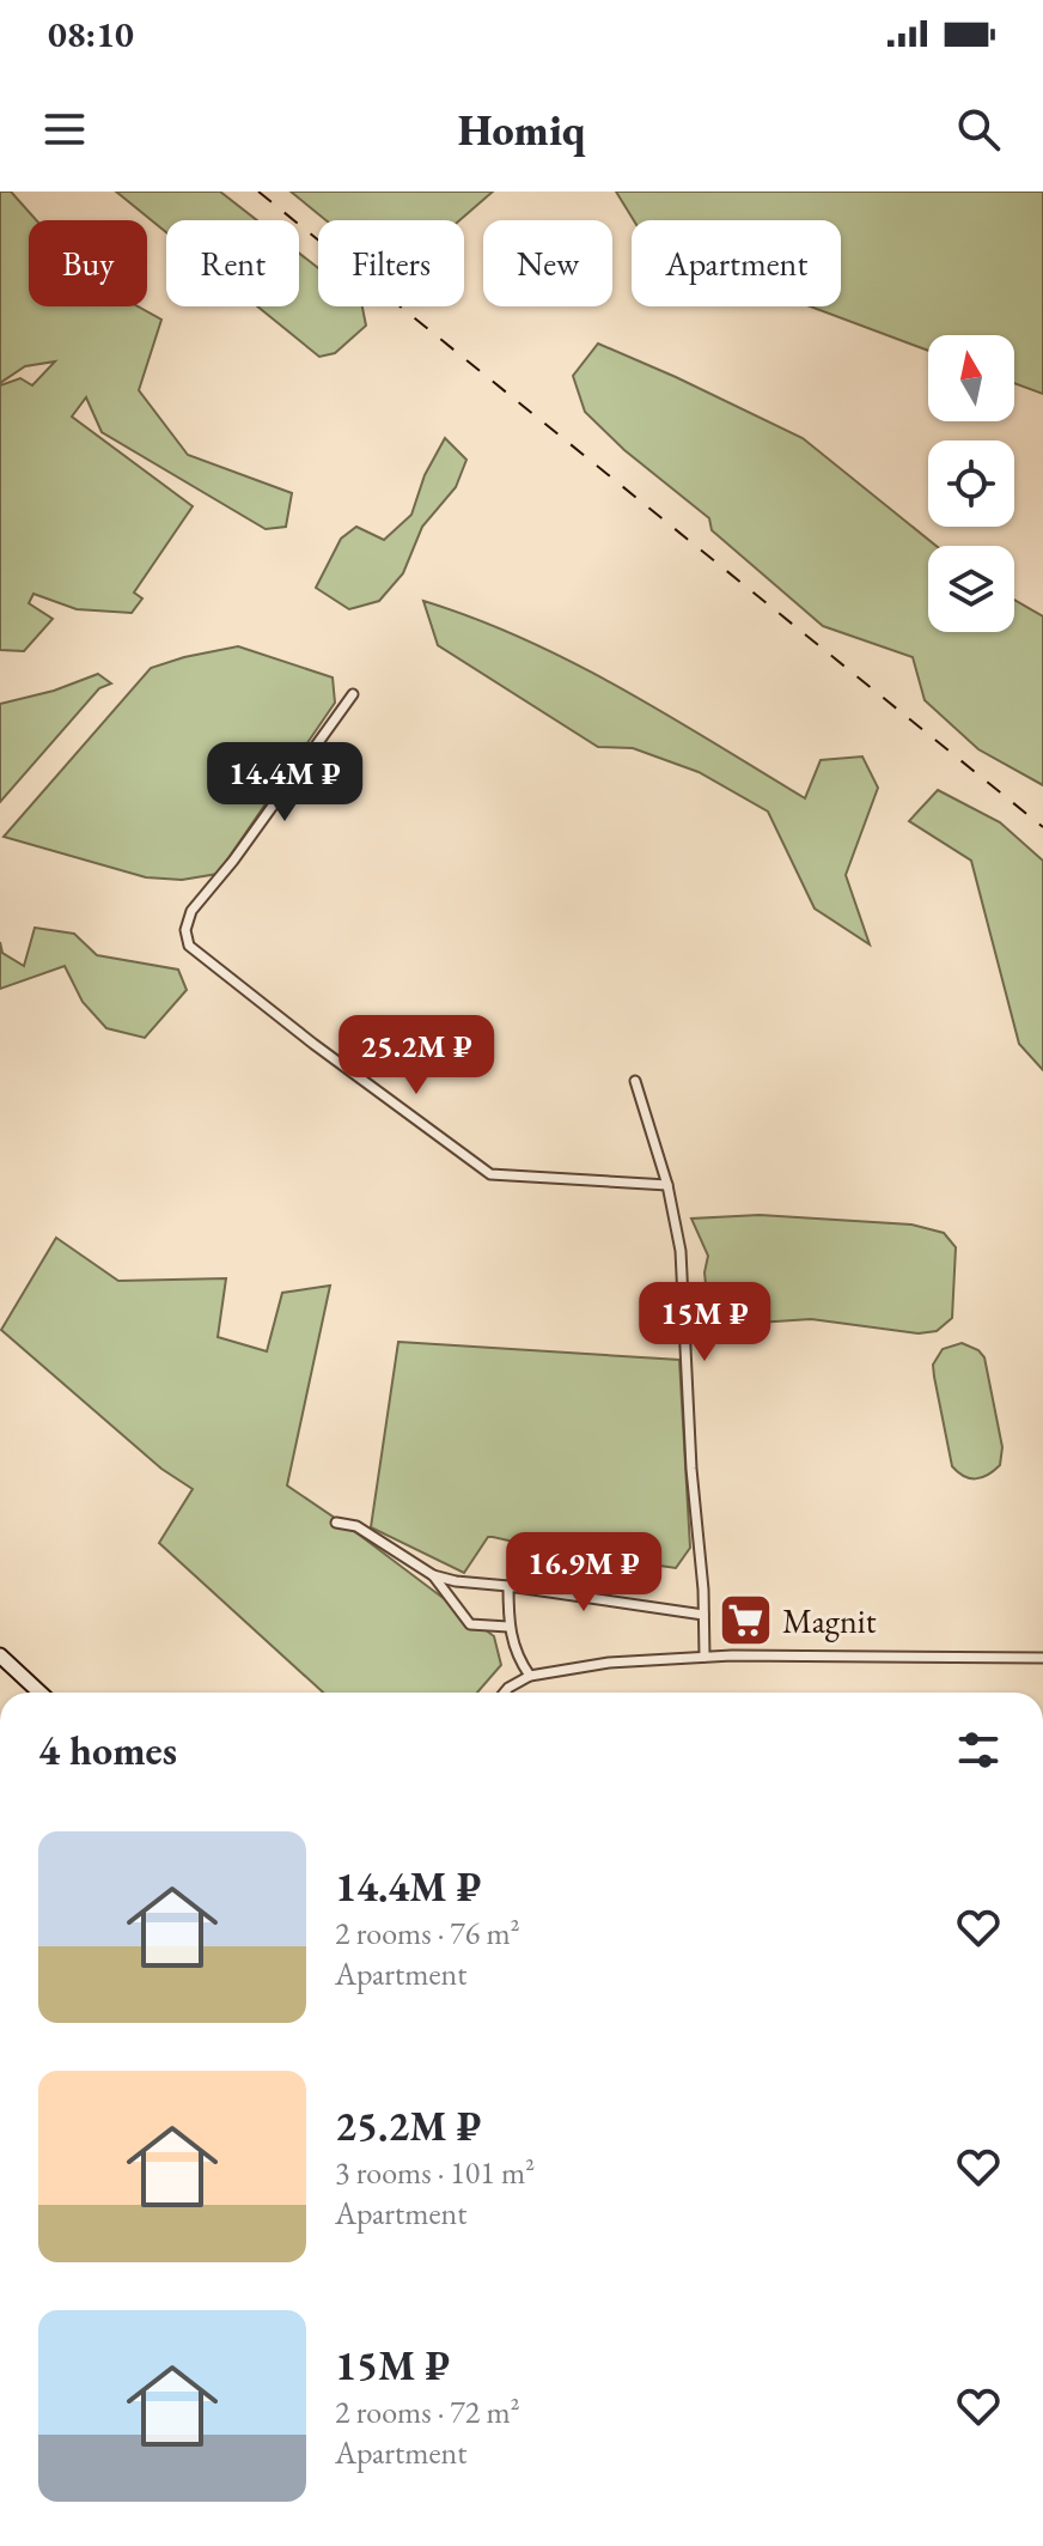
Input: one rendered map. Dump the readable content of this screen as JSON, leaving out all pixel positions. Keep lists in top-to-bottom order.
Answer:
{
  "places": {
    "supermarket": ["Magnit"]
  },
  "north": "top",
  "page": {
    "status": "08:10",
    "header": "Homiq",
    "chip": [
      "Buy",
      "Rent",
      "Filters",
      "New",
      "Apartment"
    ],
    "price": [
      "14.4M ₽",
      "25.2M ₽",
      "15M ₽",
      "16.9M ₽"
    ],
    "heading": "4 homes",
    "list": [
      {
        "name": "14.4M ₽",
        "note": "2 rooms · 76 m² · Apartment"
      },
      {
        "name": "25.2M ₽",
        "note": "3 rooms · 101 m² · Apartment"
      },
      {
        "name": "15M ₽",
        "note": "2 rooms · 72 m² · Apartment"
      }
    ]
  }
}
